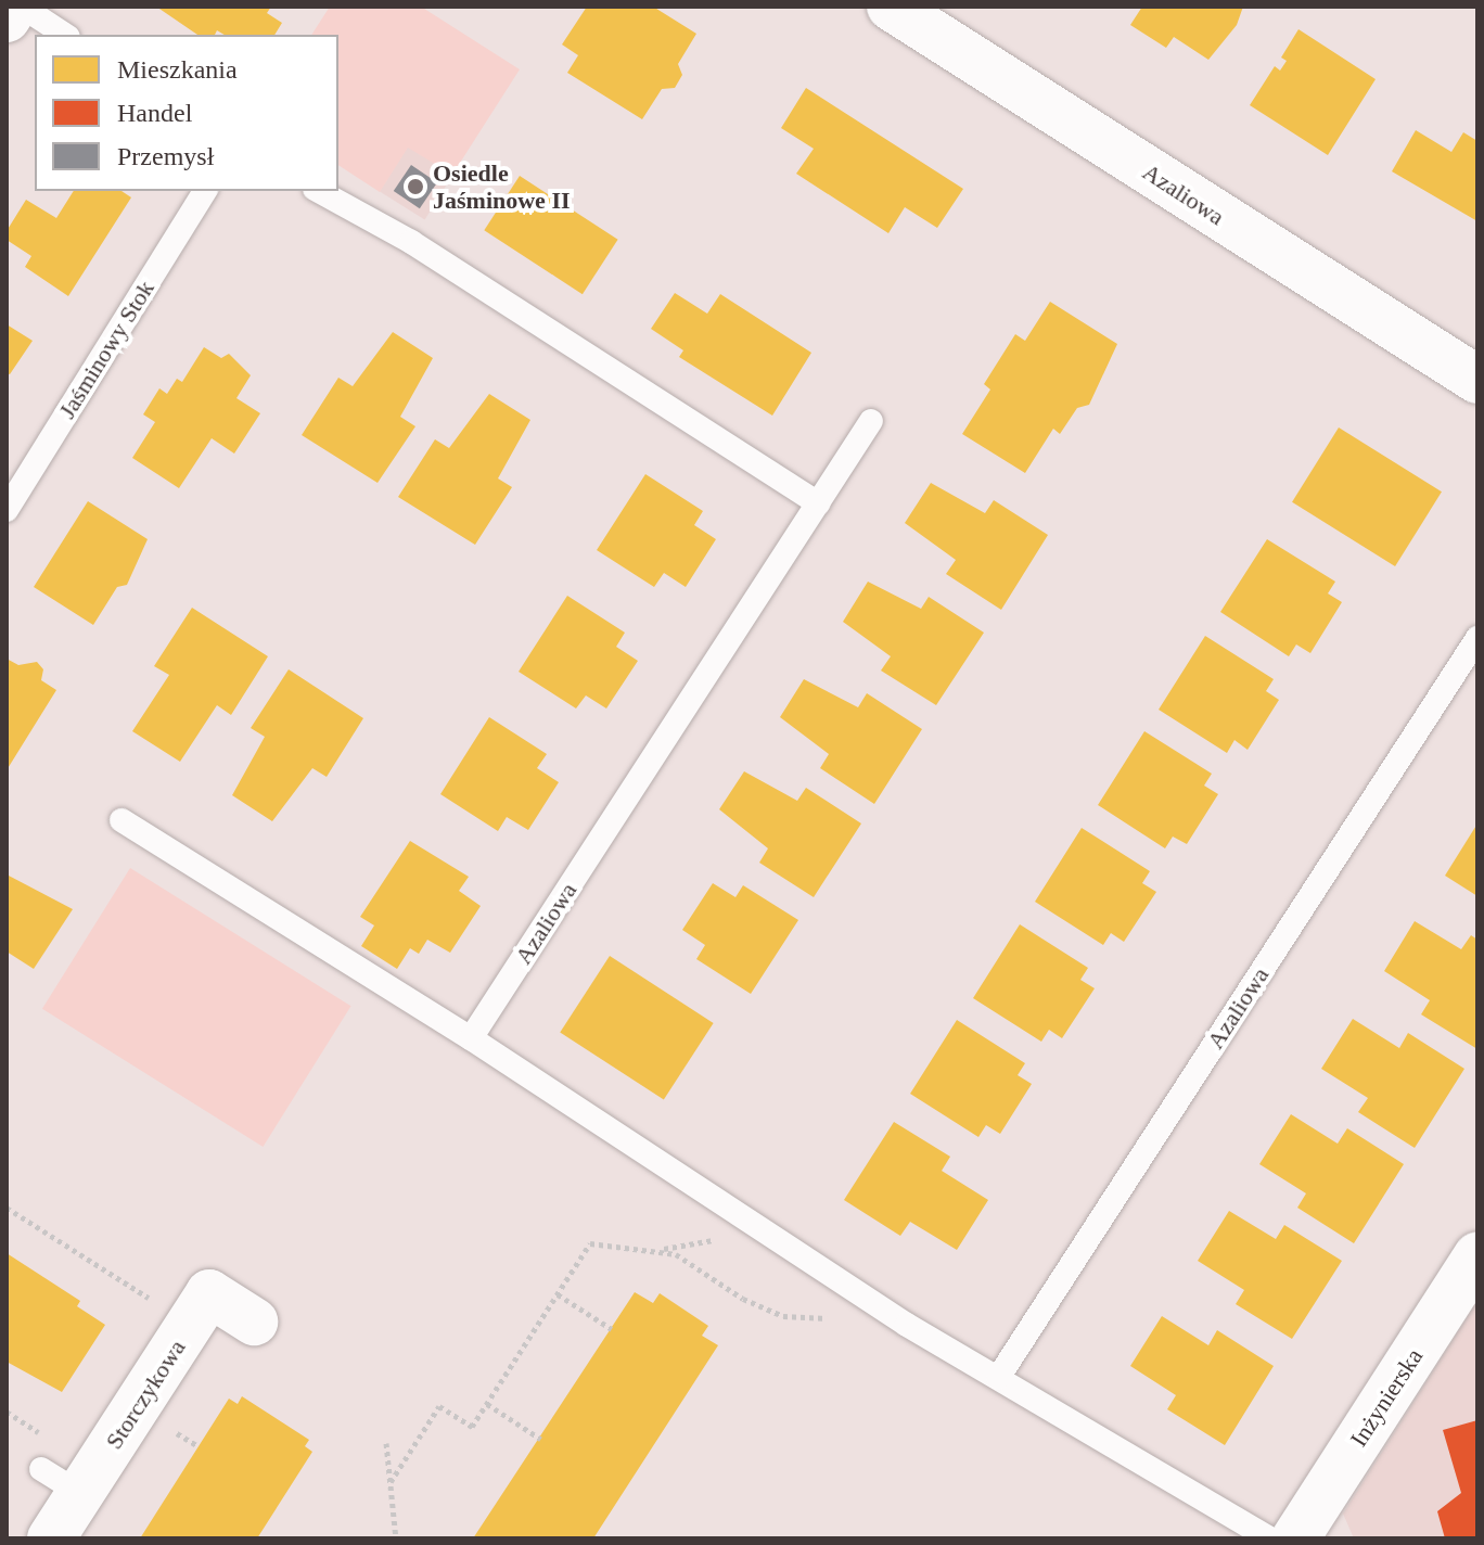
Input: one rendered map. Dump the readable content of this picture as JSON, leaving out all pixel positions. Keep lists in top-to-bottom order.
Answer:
{
  "streets": {
    "street": ["Azaliowa", "Storczykowa", "Inżynierska"],
    "lane": ["Jaśminowy Stok"]
  },
  "places": ["Osiedle Jaśminowe II"],
  "legend": ["Mieszkania", "Handel", "Przemysł"]
}
